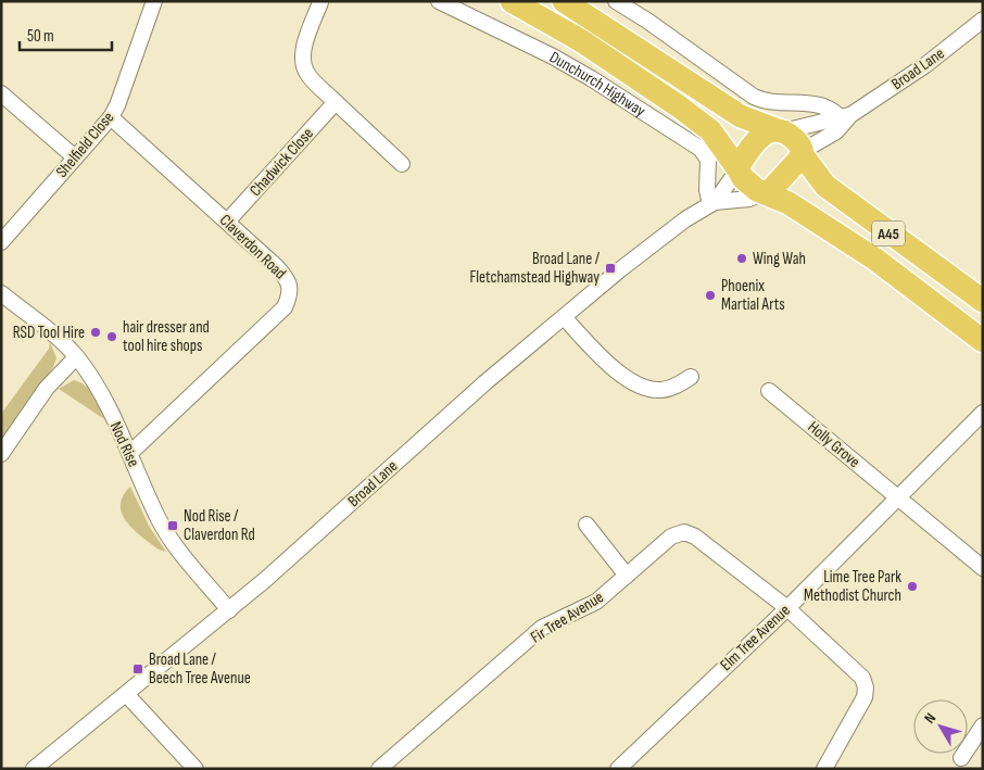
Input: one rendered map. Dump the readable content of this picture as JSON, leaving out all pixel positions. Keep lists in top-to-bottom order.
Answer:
{
  "streets": {
    "highway": ["Dunchurch Highway", "A45"],
    "street": [
      "Broad Lane",
      "Shelfield Close",
      "Chadwick Close",
      "Claverdon Road",
      "Nod Rise",
      "Holly Grove",
      "Fir Tree Avenue",
      "Elm Tree Avenue"
    ]
  },
  "crossings": [
    ["Broad Lane", "Dunchurch Highway"],
    ["Broad Lane", "A45"],
    ["Broad Lane", "Nod Rise"],
    ["Dunchurch Highway", "A45"],
    ["Shelfield Close", "Claverdon Road"],
    ["Chadwick Close", "Claverdon Road"],
    ["Claverdon Road", "Nod Rise"],
    ["Holly Grove", "Elm Tree Avenue"],
    ["Fir Tree Avenue", "Elm Tree Avenue"]
  ],
  "places": {
    "other": [
      "Wing Wah",
      "Phoenix Martial Arts",
      "RSD Tool Hire",
      "hair dresser and tool hire shops",
      "Lime Tree Park Methodist Church"
    ],
    "transit": ["Broad Lane / Fletchamstead Highway", "Nod Rise / Claverdon Rd", "Broad Lane / Beech Tree Avenue"]
  },
  "scale_bar": "50 m",
  "north": "top left"
}
